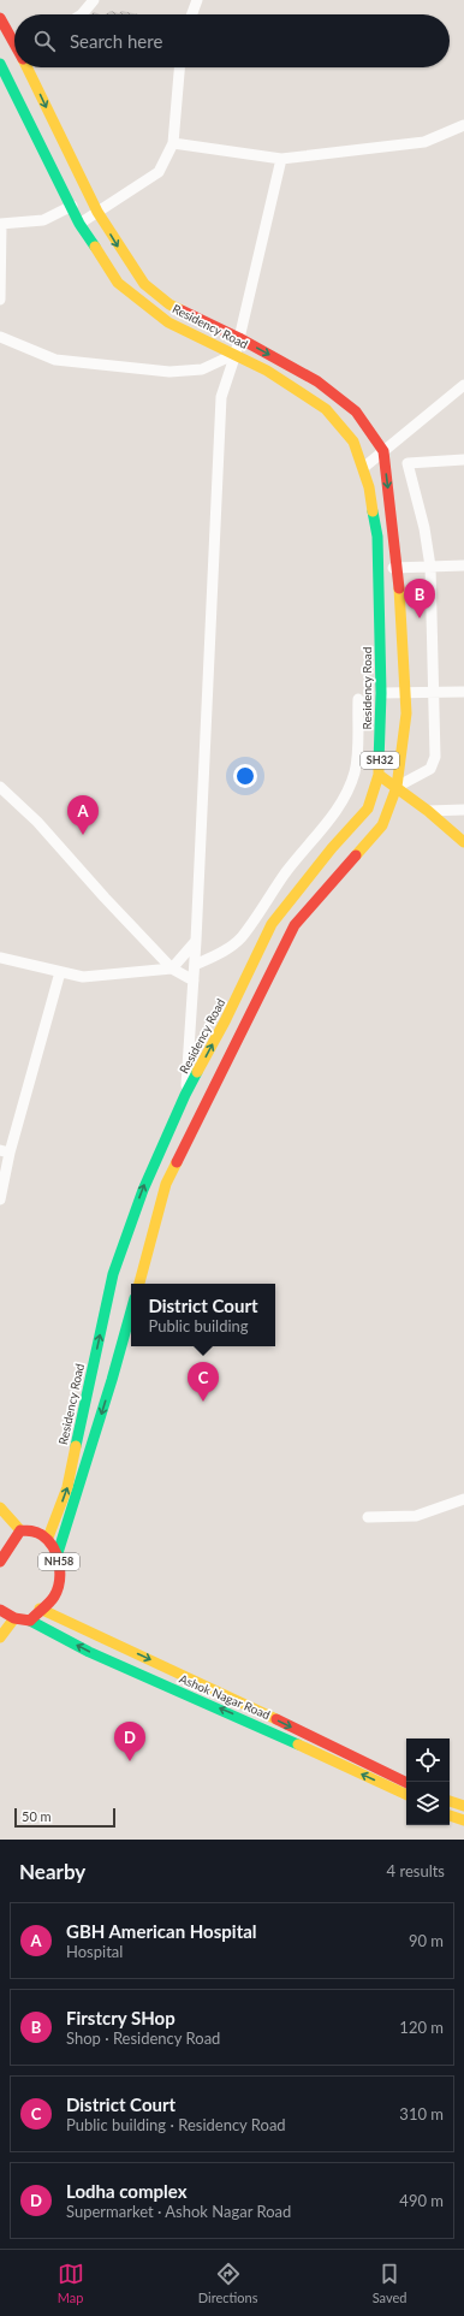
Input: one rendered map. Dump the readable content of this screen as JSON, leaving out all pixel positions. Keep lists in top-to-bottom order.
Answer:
{
  "streets": {
    "main road": [
      "Residency Road",
      "SH32",
      "NH58",
      "Ashok Nagar Road"
    ]
  },
  "crossings": [
    ["Residency Road", "NH58"],
    ["NH58", "Ashok Nagar Road"]
  ],
  "scale_bar": "50 m",
  "page": {
    "search": "Search here",
    "pins": [
      "B",
      "A",
      "C",
      "D"
    ],
    "popup": ["District Court", "Public building"],
    "scale": "50 m",
    "heading": ["Nearby", "4 results"],
    "list": [
      {
        "mark": "A",
        "name": "GBH American Hospital",
        "note": "Hospital",
        "value": "90 m"
      },
      {
        "mark": "B",
        "name": "Firstcry SHop",
        "note": "Shop · Residency Road",
        "value": "120 m"
      },
      {
        "mark": "C",
        "name": "District Court",
        "note": "Public building · Residency Road",
        "value": "310 m"
      },
      {
        "mark": "D",
        "name": "Lodha complex",
        "note": "Supermarket · Ashok Nagar Road",
        "value": "490 m"
      }
    ],
    "nav": ["Map", "Directions", "Saved"]
  }
}
